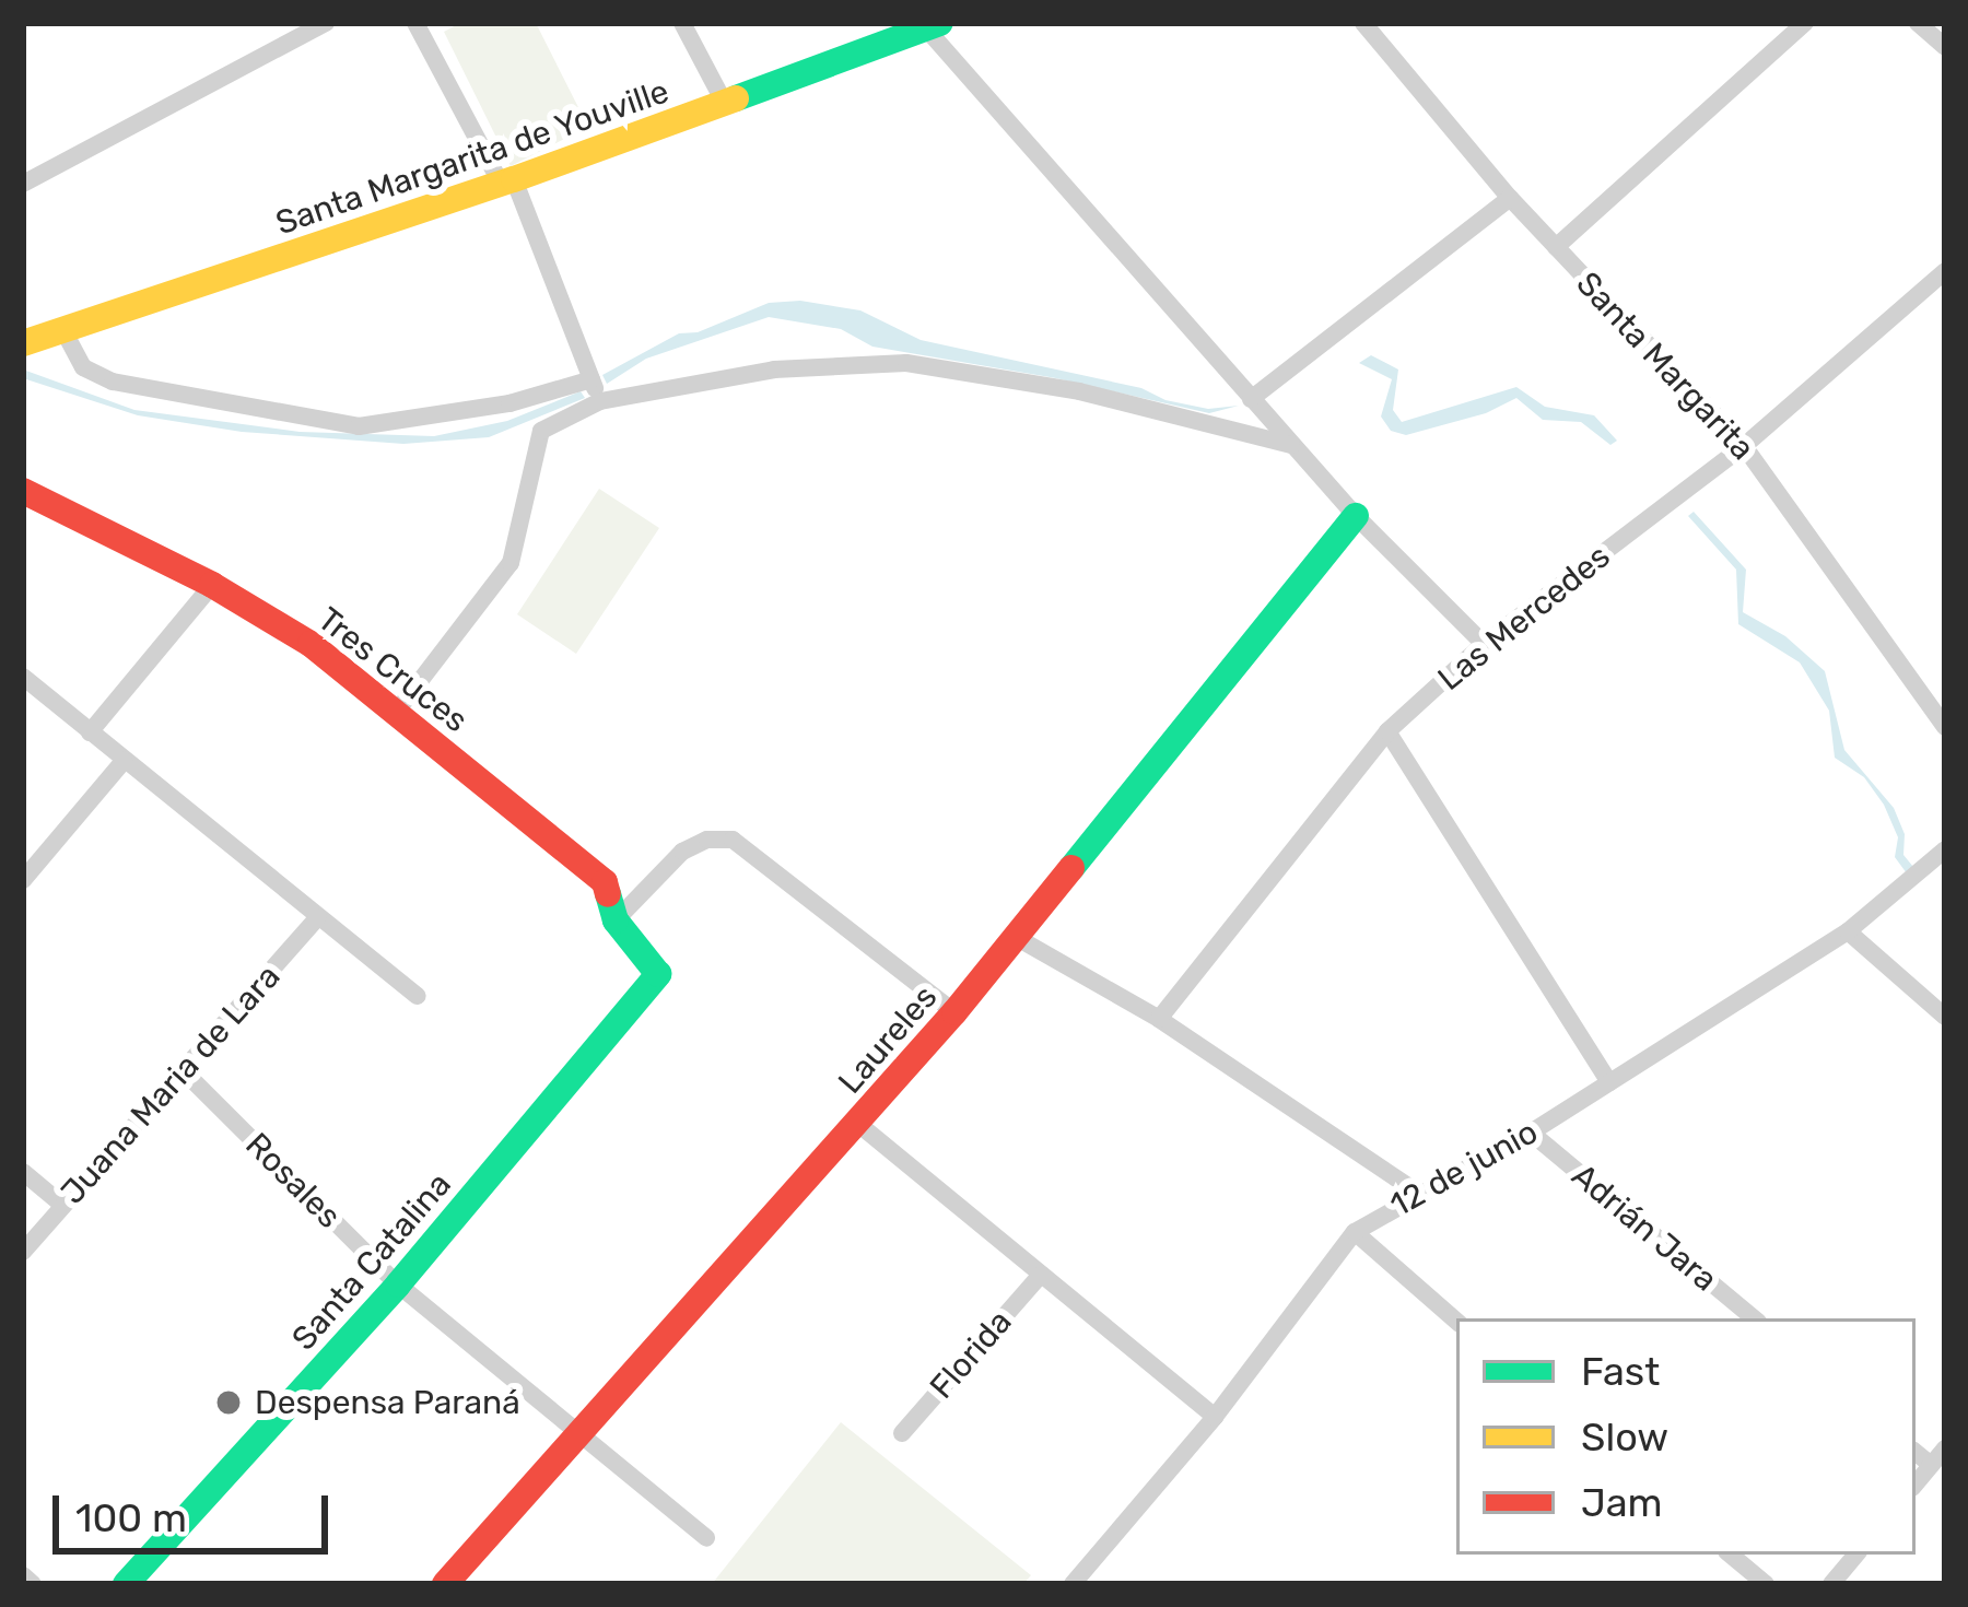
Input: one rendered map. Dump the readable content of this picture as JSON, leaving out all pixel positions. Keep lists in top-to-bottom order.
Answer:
{
  "streets": {
    "street": [
      "Santa Margarita de Youville",
      "Santa Margarita",
      "Las Mercedes",
      "Tres Cruces",
      "Laureles",
      "Juana Maria de Lara",
      "12 de junio",
      "Rosales",
      "Adrián Jara",
      "Santa Catalina",
      "Florida"
    ]
  },
  "crossings": [
    ["Santa Margarita", "Las Mercedes"],
    ["Tres Cruces", "Santa Catalina"],
    ["Laureles", "Rosales"],
    ["Juana Maria de Lara", "Rosales"],
    ["12 de junio", "Adrián Jara"],
    ["Rosales", "Santa Catalina"]
  ],
  "places": ["Despensa Paraná"],
  "legend": ["Fast", "Slow", "Jam"],
  "scale_bar": "100 m"
}
